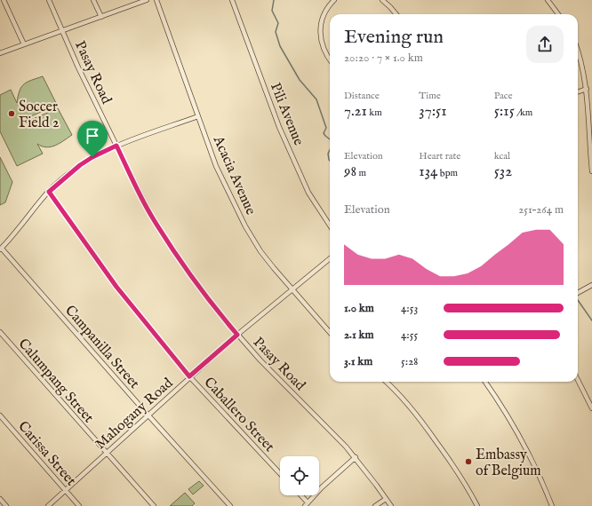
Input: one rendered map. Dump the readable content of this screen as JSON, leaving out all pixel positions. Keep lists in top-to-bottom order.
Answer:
{
  "streets": {
    "street": [
      "Pasay Road",
      "Pili Avenue",
      "Acacia Avenue",
      "Campanilla Street",
      "Calumpang Street",
      "Mahogany Road",
      "Caballero Street",
      "Carissa Street"
    ]
  },
  "crossings": [
    ["Pasay Road", "Mahogany Road"],
    ["Acacia Avenue", "Mahogany Road"],
    ["Campanilla Street", "Mahogany Road"],
    ["Calumpang Street", "Mahogany Road"],
    ["Mahogany Road", "Caballero Street"],
    ["Mahogany Road", "Carissa Street"]
  ],
  "places": ["Soccer Field 2", "Embassy of Belgium"],
  "page": {
    "heading": ["Evening run", "20:20 · 7 × 1.0 km"],
    "stats": [
      ["Distance", "7.21 km"],
      ["Time", "37:51"],
      ["Pace", "5:15 /km"],
      ["Elevation", "98 m"],
      ["Heart rate", "134 bpm"],
      ["kcal", "532"]
    ],
    "chart": ["Elevation", "251–264 m"],
    "list": [
      {
        "name": "1.0 km",
        "note": "4:53"
      },
      {
        "name": "2.1 km",
        "note": "4:55"
      },
      {
        "name": "3.1 km",
        "note": "5:28"
      }
    ]
  }
}
